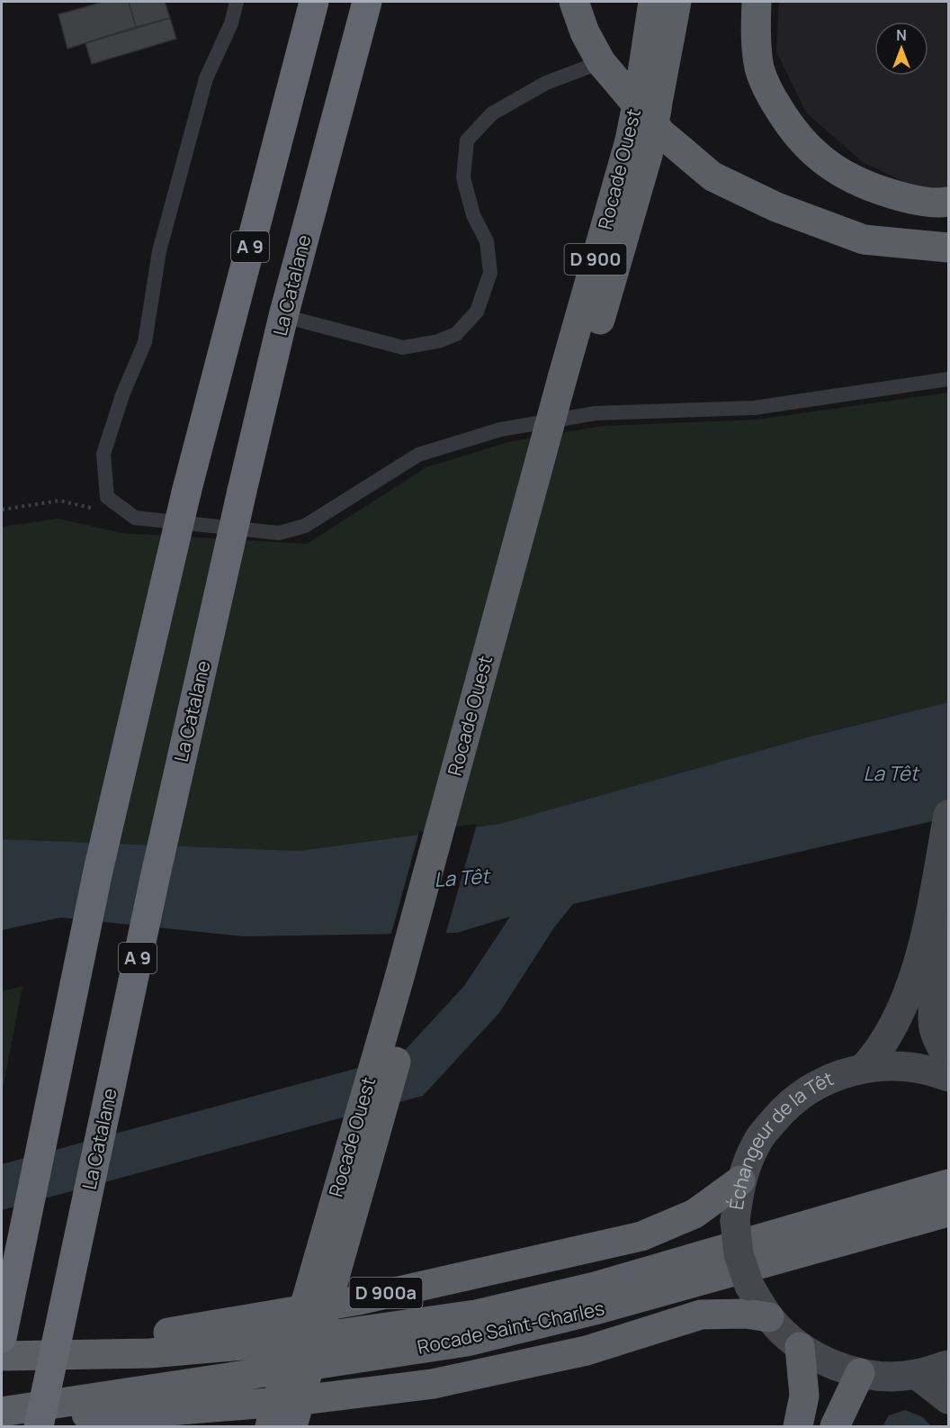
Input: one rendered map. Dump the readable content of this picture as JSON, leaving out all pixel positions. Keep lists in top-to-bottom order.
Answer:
{
  "streets": {
    "highway": [
      "Rocade Ouest",
      "A 9",
      "D 900",
      "La Catalane",
      "D 900a",
      "Rocade Saint-Charles"
    ],
    "main road": ["Échangeur de la Têt"]
  },
  "crossings": [
    ["A 9", "D 900a"],
    ["A 9", "Rocade Saint-Charles"],
    ["Échangeur de la Têt", "D 900a"],
    ["D 900a", "Rocade Saint-Charles"]
  ],
  "water": ["La Têt"],
  "north": "top"
}
